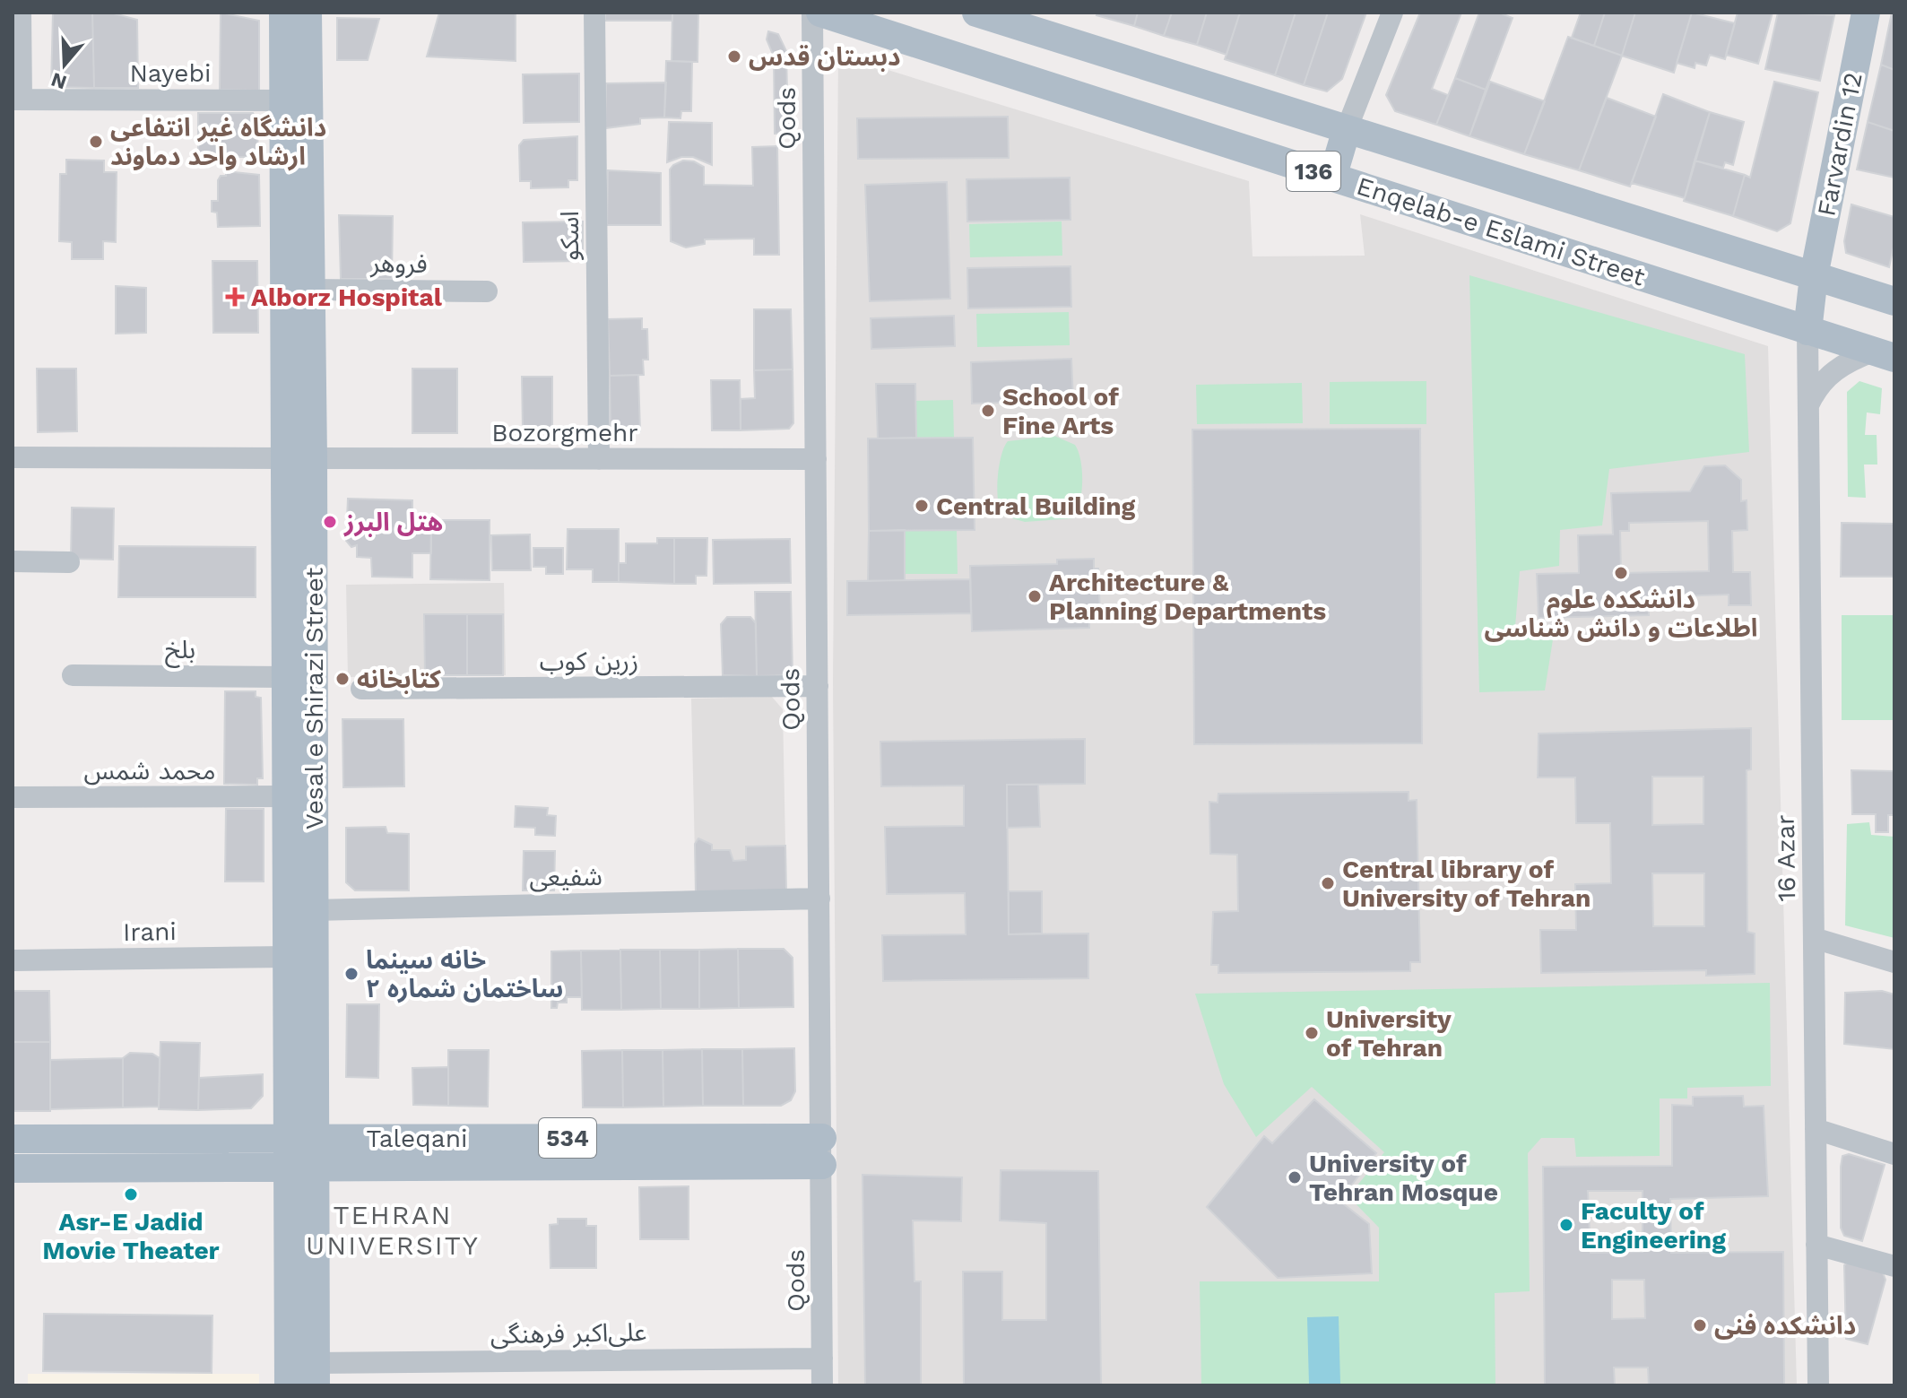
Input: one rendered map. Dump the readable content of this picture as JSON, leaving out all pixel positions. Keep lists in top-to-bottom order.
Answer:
{
  "streets": {
    "main road": [
      "Farvardin 12",
      "136",
      "Enqelab-e Eslami Street",
      "Vesal e Shirazi Street",
      "Taleqani",
      "534"
    ],
    "street": [
      "Nayebi",
      "Qods",
      "اسکو",
      "فروهر",
      "Bozorgmehr",
      "بلخ",
      "زرین کوب",
      "محمد شمس",
      "16 Azar",
      "شفیعی",
      "Irani",
      "علی‌اکبر فرهنگی"
    ]
  },
  "crossings": [
    ["Nayebi", "Vesal e Shirazi Street"],
    ["Qods", "Bozorgmehr"],
    ["Qods", "زرین کوب"],
    ["Qods", "شفیعی"],
    ["Qods", "Taleqani"],
    ["Qods", "علی‌اکبر فرهنگی"],
    ["Farvardin 12", "Enqelab-e Eslami Street"],
    ["Farvardin 12", "16 Azar"],
    ["Enqelab-e Eslami Street", "16 Azar"],
    ["اسکو", "Bozorgmehr"],
    ["فروهر", "Vesal e Shirazi Street"],
    ["Bozorgmehr", "Vesal e Shirazi Street"],
    ["بلخ", "Vesal e Shirazi Street"],
    ["Vesal e Shirazi Street", "محمد شمس"],
    ["Vesal e Shirazi Street", "شفیعی"],
    ["Vesal e Shirazi Street", "Irani"],
    ["Vesal e Shirazi Street", "Taleqani"],
    ["Vesal e Shirazi Street", "علی‌اکبر فرهنگی"]
  ],
  "districts": ["TEHRAN UNIVERSITY"],
  "places": {
    "other": [
      "دبستان قدس",
      "دانشگاه غیر انتفاعی ارشاد واحد دماوند",
      "School of Fine Arts",
      "Central Building",
      "هتل البرز",
      "دانشکده علوم اطلاعات و دانش شناسی",
      "Architecture & Planning Departments",
      "کتابخانه",
      "Central library of University of Tehran",
      "خانه سینما ساختمان شماره ۲",
      "University of Tehran",
      "University of Tehran Mosque",
      "Asr-E Jadid Movie Theater",
      "Faculty of Engineering",
      "دانشکده فنی"
    ],
    "health": ["Alborz Hospital"]
  },
  "north": "bottom"
}
